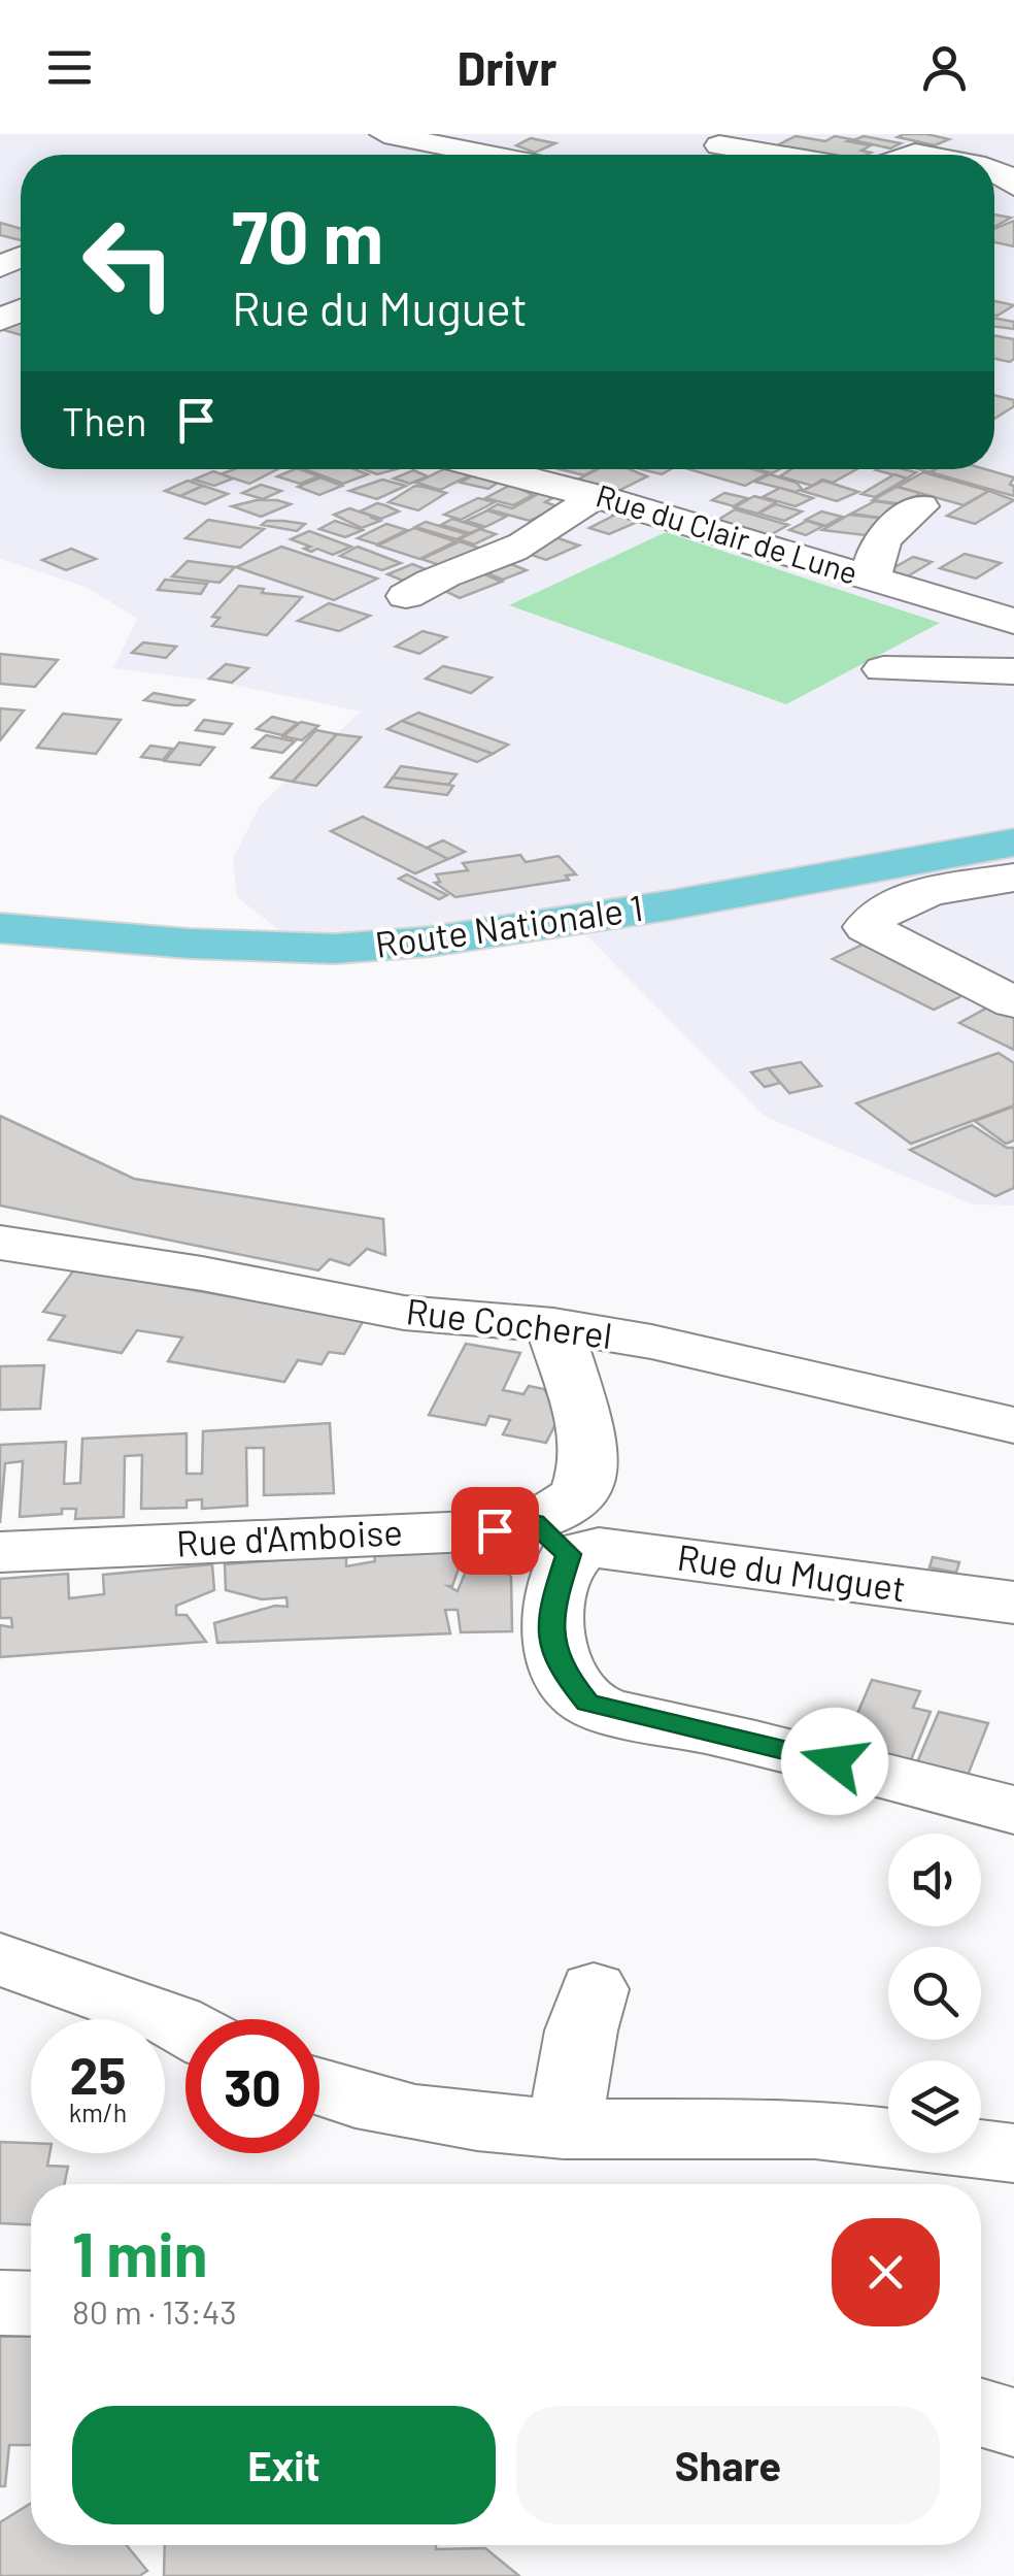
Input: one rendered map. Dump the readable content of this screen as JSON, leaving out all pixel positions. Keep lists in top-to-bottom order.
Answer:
{
  "streets": {
    "main road": ["Route Nationale 1"],
    "street": [
      "Rue du Clair de Lune",
      "Rue Cocherel",
      "Rue d'Amboise",
      "Rue du Muguet"
    ]
  },
  "crossings": [
    ["Rue Cocherel", "Rue d'Amboise"],
    ["Rue d'Amboise", "Rue du Muguet"]
  ],
  "page": {
    "header": "Drivr",
    "turn": ["70 m", "Rue du Muguet"],
    "then": "Then",
    "speed": "25 km/h",
    "limit": "30",
    "heading": ["1 min", "80 m · 13:43"],
    "buttons": ["Exit", "Share"]
  }
}
